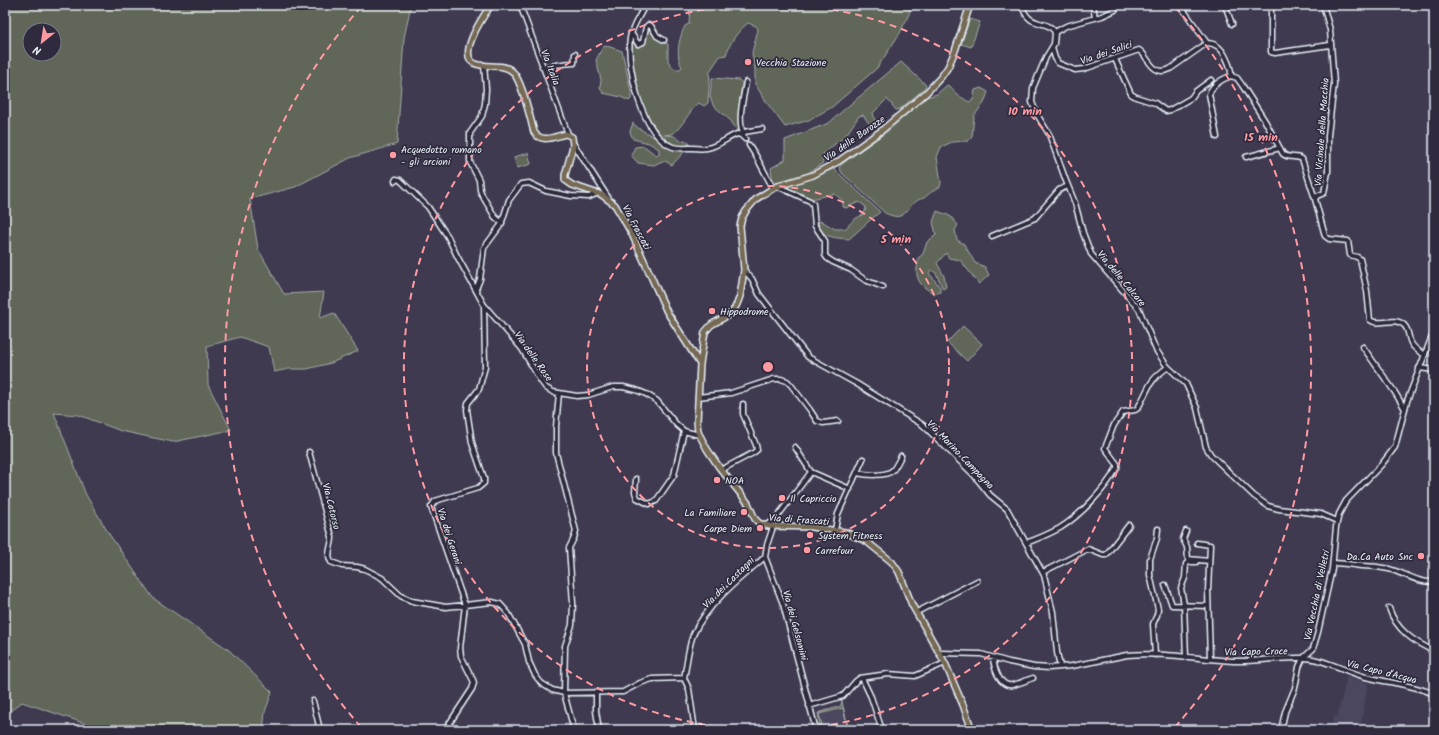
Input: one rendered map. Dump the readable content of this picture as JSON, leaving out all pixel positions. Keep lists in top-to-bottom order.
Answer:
{
  "streets": {
    "main road": ["Via delle Barozze", "Via Frascati", "Via di Frascati"],
    "street": [
      "Via dei Salici",
      "Via Italia",
      "Via Vicinale della Macchia",
      "Via delle Calcare",
      "Via delle Rose",
      "Via Marino Campagna",
      "Via Catorso",
      "Via dei Gerani",
      "Via dei Castagni",
      "Via Vecchia di Velletri",
      "Via dei Gelsomini",
      "Via Capo Croce",
      "Via Capo d'Acqua"
    ]
  },
  "crossings": [
    ["Via dei Salici", "Via delle Calcare"],
    ["Via Vicinale della Macchia", "Via Vecchia di Velletri"],
    ["Via delle Barozze", "Via Frascati"],
    ["Via delle Barozze", "Via Marino Campagna"],
    ["Via delle Barozze", "Via di Frascati"],
    ["Via Frascati", "Via di Frascati"],
    ["Via delle Calcare", "Via Vecchia di Velletri"],
    ["Via delle Rose", "Via dei Gerani"],
    ["Via Marino Campagna", "Via Capo Croce"],
    ["Via Catorso", "Via dei Gerani"],
    ["Via di Frascati", "Via Capo Croce"],
    ["Via dei Castagni", "Via dei Gelsomini"],
    ["Via Vecchia di Velletri", "Via Capo Croce"],
    ["Via Vecchia di Velletri", "Via Capo d'Acqua"],
    ["Via Capo Croce", "Via Capo d'Acqua"]
  ],
  "places": [
    "Vecchia Stazione",
    "Acquedotto romano - gli arcioni",
    "Hippodrome",
    "NOA",
    "Il Capriccio",
    "La Familiare",
    "Carpe Diem",
    "System Fitness",
    "Carrefour",
    "Da.Ca Auto Snc"
  ],
  "north": "bottom left",
  "rings": ["10 min", "15 min", "5 min"]
}
